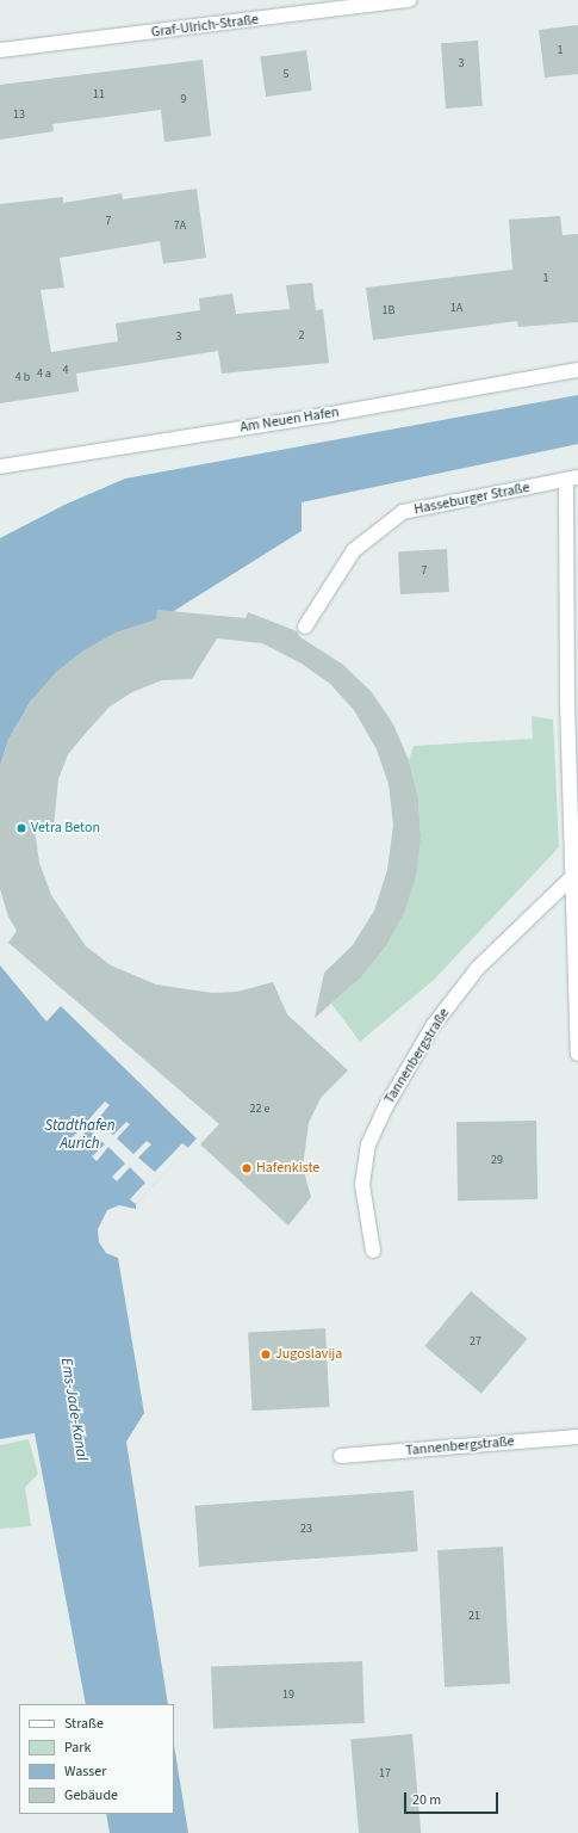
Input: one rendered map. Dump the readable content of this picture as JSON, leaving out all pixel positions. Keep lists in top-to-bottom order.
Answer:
{
  "streets": {
    "street": [
      "Graf-Ulrich-Straße",
      "Am Neuen Hafen",
      "Hasseburger Straße",
      "Tannenbergstraße"
    ]
  },
  "water": ["Stadthafen Aurich", "Ems-Jade-Kanal"],
  "places": ["Vetra Beton", "Hafenkiste", "Jugoslavija"],
  "house_numbers": [
    "1",
    "3",
    "5",
    "11",
    "9",
    "13",
    "7",
    "7A",
    "1",
    "1A",
    "1B",
    "2",
    "3",
    "4",
    "4 a",
    "4 b",
    "7",
    "22 e",
    "29",
    "27",
    "23",
    "21",
    "19",
    "17"
  ],
  "legend": [
    "Straße",
    "Park",
    "Wasser",
    "Gebäude"
  ],
  "scale_bar": "20 m"
}
